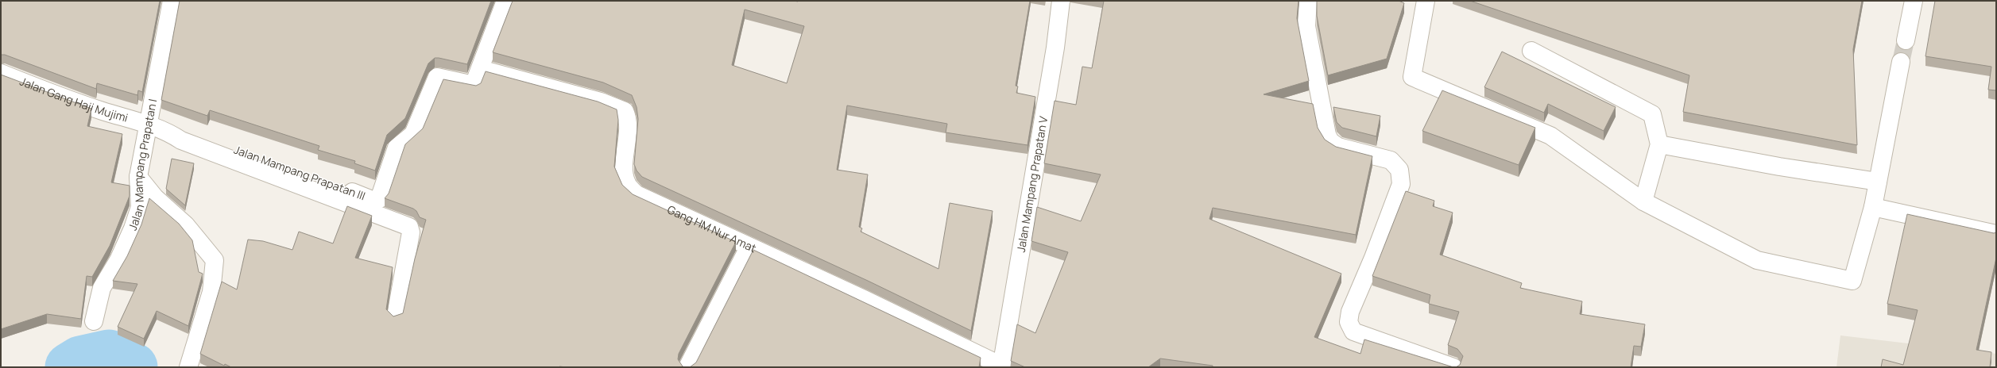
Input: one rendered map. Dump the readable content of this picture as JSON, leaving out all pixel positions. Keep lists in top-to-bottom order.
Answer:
{
  "streets": {
    "street": [
      "Jalan Gang Haji Mujimi",
      "Jalan Mampang Prapatan I",
      "Jalan Mampang Prapatan III",
      "Jalan Mampang Prapatan V",
      "Gang HM Nur Amat"
    ]
  },
  "crossings": [
    ["Jalan Gang Haji Mujimi", "Jalan Mampang Prapatan I"],
    ["Jalan Gang Haji Mujimi", "Jalan Mampang Prapatan III"],
    ["Jalan Mampang Prapatan III", "Gang HM Nur Amat"],
    ["Jalan Mampang Prapatan V", "Gang HM Nur Amat"]
  ]
}
